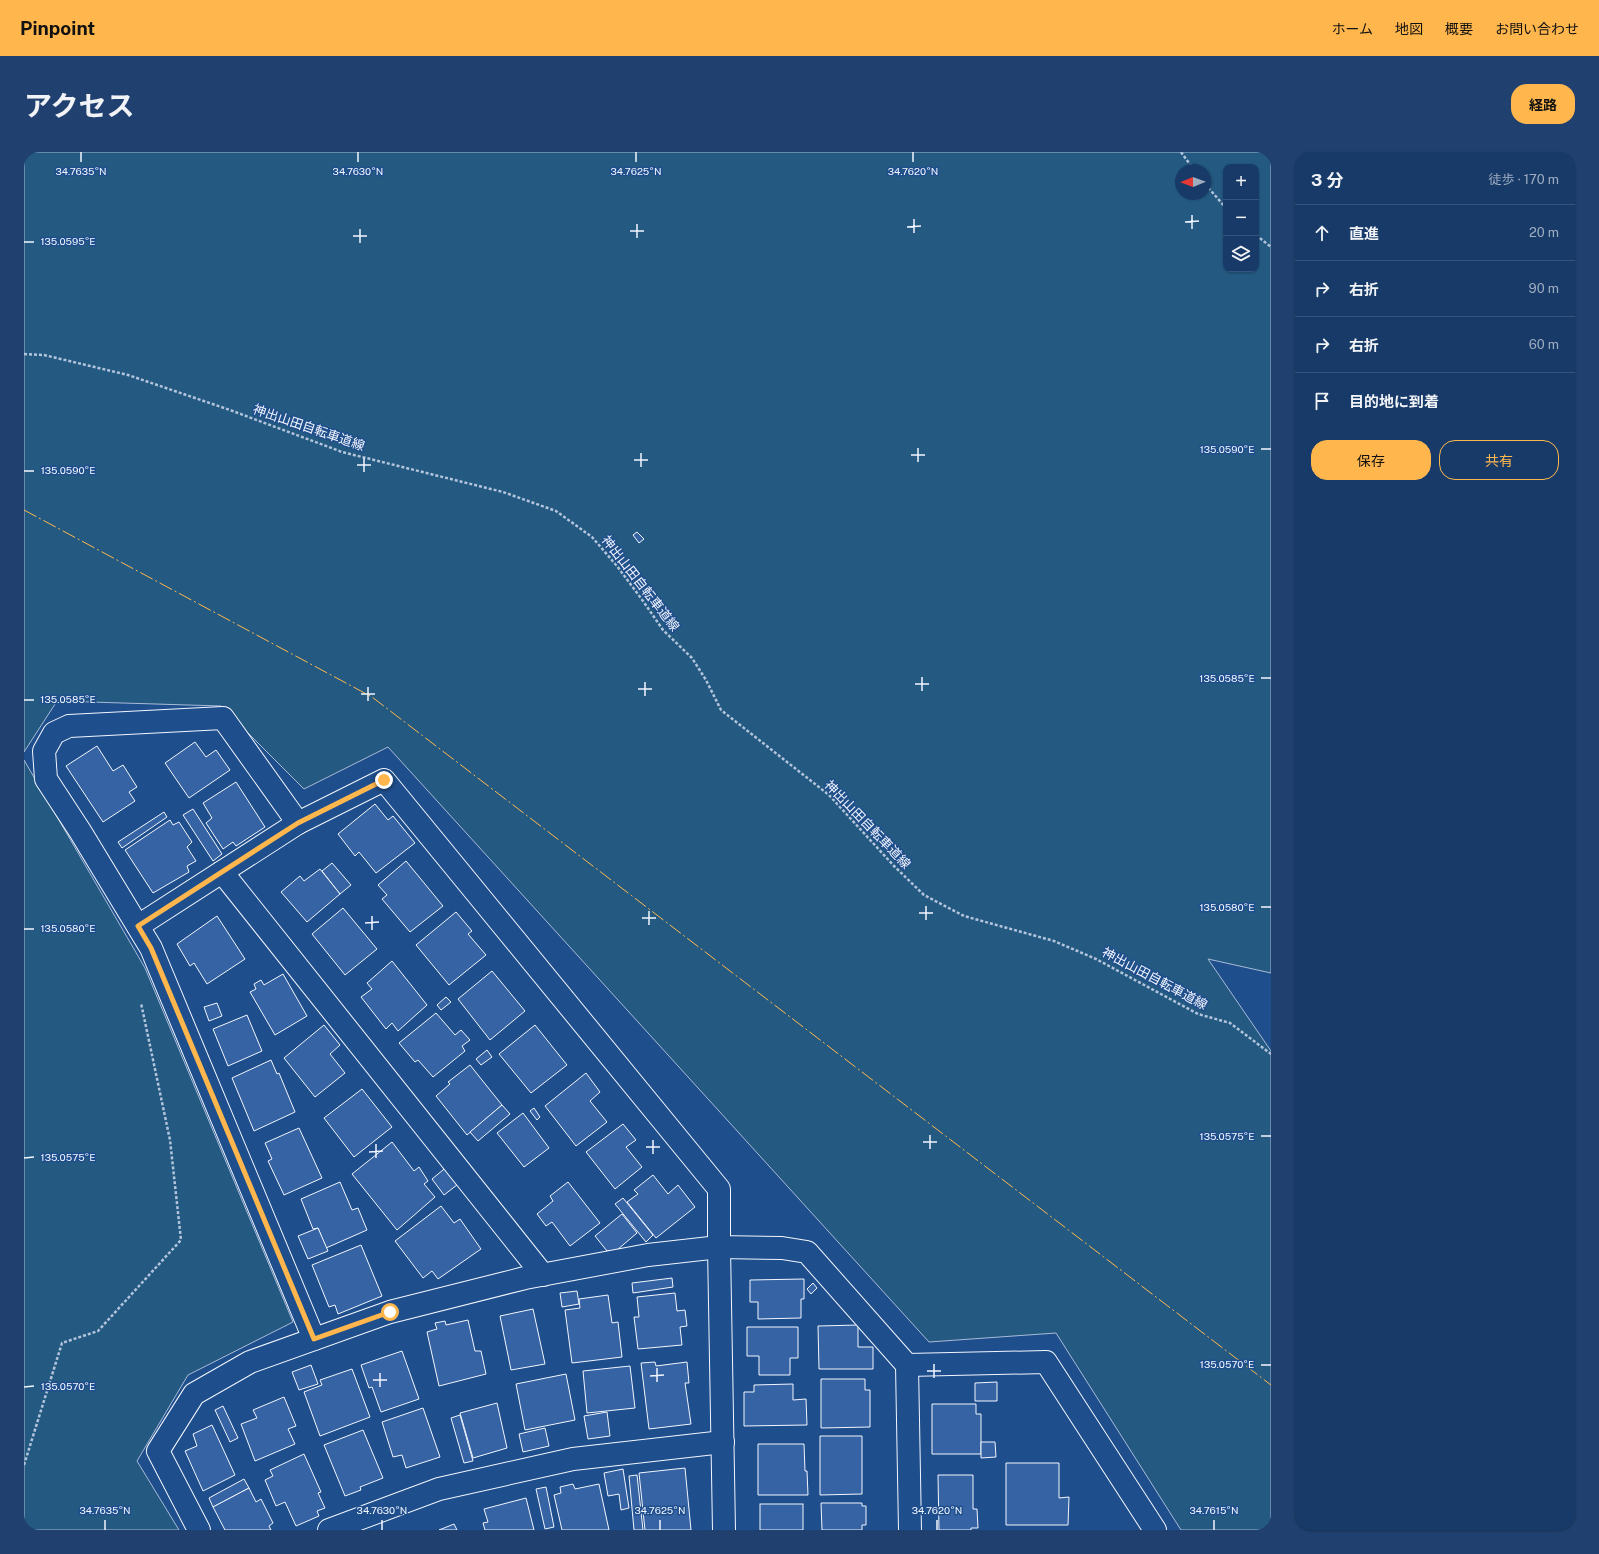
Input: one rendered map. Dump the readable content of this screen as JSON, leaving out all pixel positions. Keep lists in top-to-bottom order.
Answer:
{
  "streets": {
    "path": ["神出山田自転車道線"]
  },
  "north": "left",
  "page": {
    "header": "Pinpoint",
    "nav": [
      "ホーム",
      "地図",
      "概要",
      "お問い合わせ"
    ],
    "title": "アクセス",
    "buttons": [
      "経路",
      ["保存", "共有"]
    ],
    "heading": ["3 分", "徒歩 · 170 m"],
    "map_buttons": ["+", "−"],
    "list": [
      ["直進", "20 m"],
      ["右折", "90 m"],
      ["右折", "60 m"],
      "目的地に到着"
    ]
  },
  "coordinates": [
    "34.7635°N",
    "34.7630°N",
    "34.7625°N",
    "34.7620°N",
    "135.0595°E",
    "135.0590°E",
    "135.0585°E",
    "135.0580°E",
    "135.0575°E",
    "135.0570°E",
    "34.7615°N"
  ]
}
